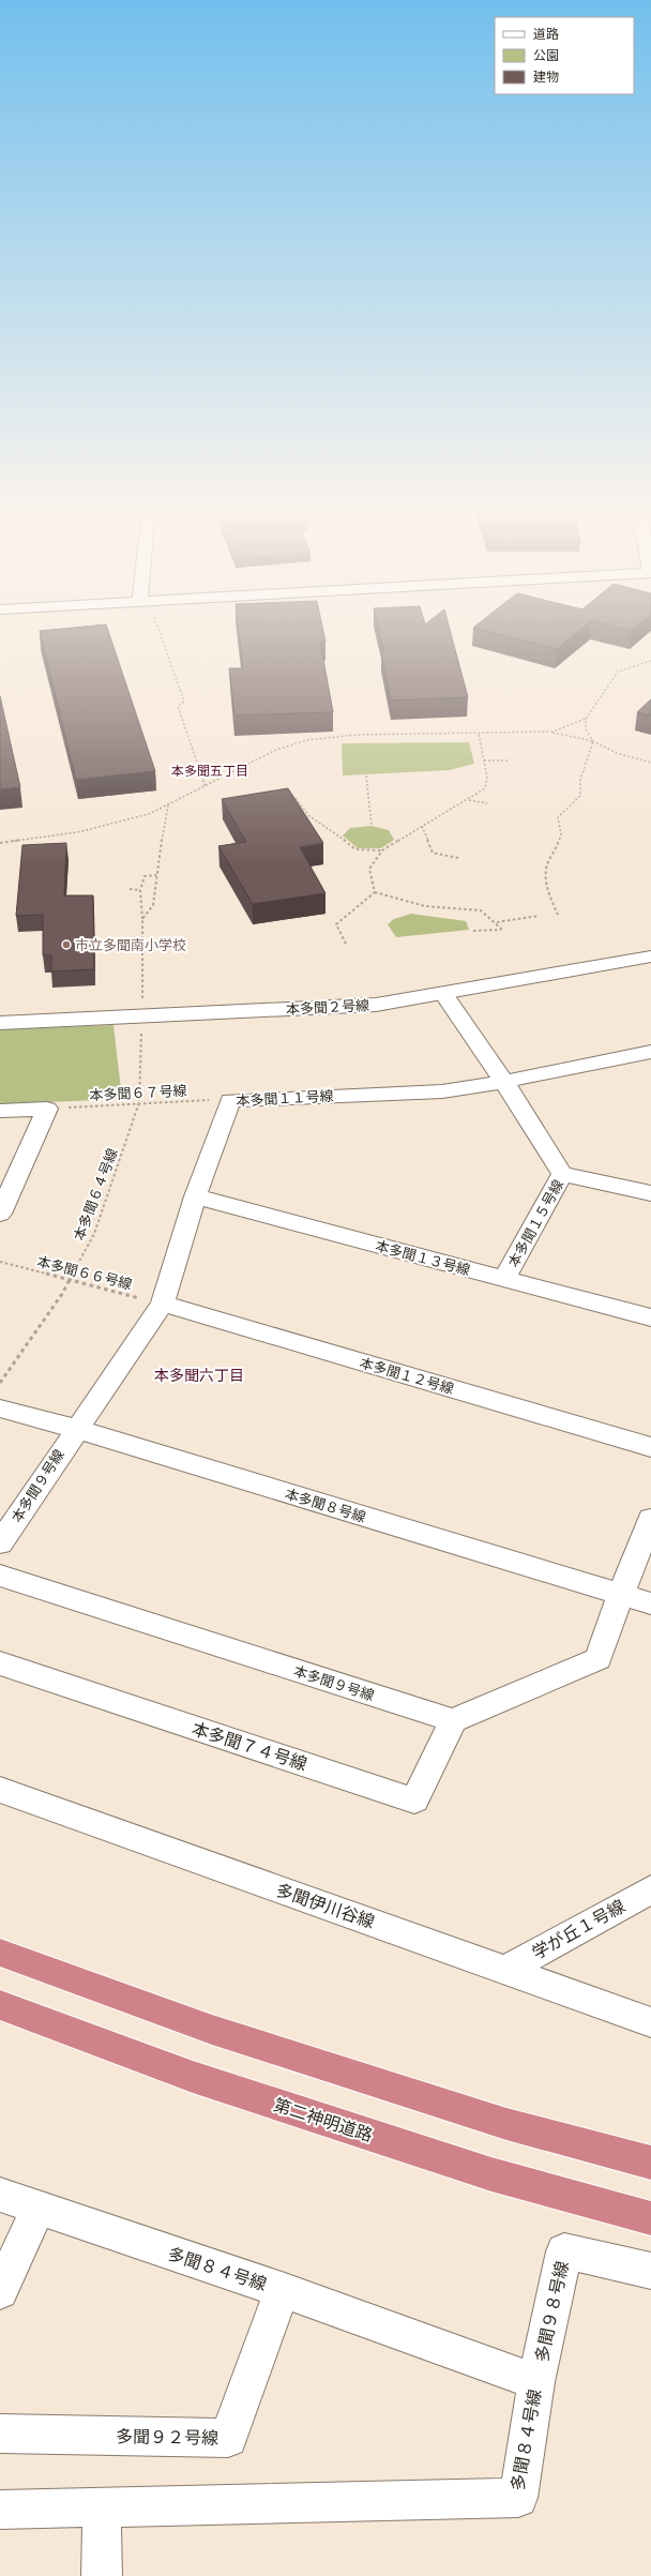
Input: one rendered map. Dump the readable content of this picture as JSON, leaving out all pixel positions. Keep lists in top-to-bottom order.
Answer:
{
  "streets": {
    "highway": ["第二神明道路"],
    "street": [
      "本多聞２号線",
      "本多聞１１号線",
      "本多聞１５号線",
      "本多聞１３号線",
      "本多聞１２号線",
      "本多聞９号線",
      "本多聞８号線",
      "本多聞７４号線",
      "多聞伊川谷線",
      "学が丘１号線",
      "多聞８４号線",
      "多聞９８号線",
      "多聞９２号線"
    ],
    "path": ["本多聞６７号線", "本多聞６４号線", "本多聞６６号線"]
  },
  "crossings": [
    ["本多聞２号線", "本多聞６４号線"],
    ["本多聞２号線", "本多聞１５号線"],
    ["本多聞６７号線", "本多聞１１号線"],
    ["本多聞６７号線", "本多聞６４号線"],
    ["本多聞１１号線", "本多聞１５号線"],
    ["本多聞１１号線", "本多聞１３号線"],
    ["本多聞１１号線", "本多聞６６号線"],
    ["本多聞１１号線", "本多聞１２号線"],
    ["本多聞１１号線", "本多聞９号線"],
    ["本多聞１１号線", "本多聞８号線"],
    ["本多聞６４号線", "本多聞６６号線"],
    ["本多聞１５号線", "本多聞１３号線"],
    ["本多聞６６号線", "本多聞１２号線"],
    ["本多聞９号線", "本多聞８号線"],
    ["本多聞９号線", "本多聞７４号線"],
    ["多聞伊川谷線", "学が丘１号線"],
    ["多聞８４号線", "多聞９８号線"],
    ["多聞８４号線", "多聞９２号線"]
  ],
  "districts": ["本多聞五丁目", "本多聞六丁目"],
  "places": ["市立多聞南小学校"],
  "legend": ["道路", "公園", "建物"]
}
